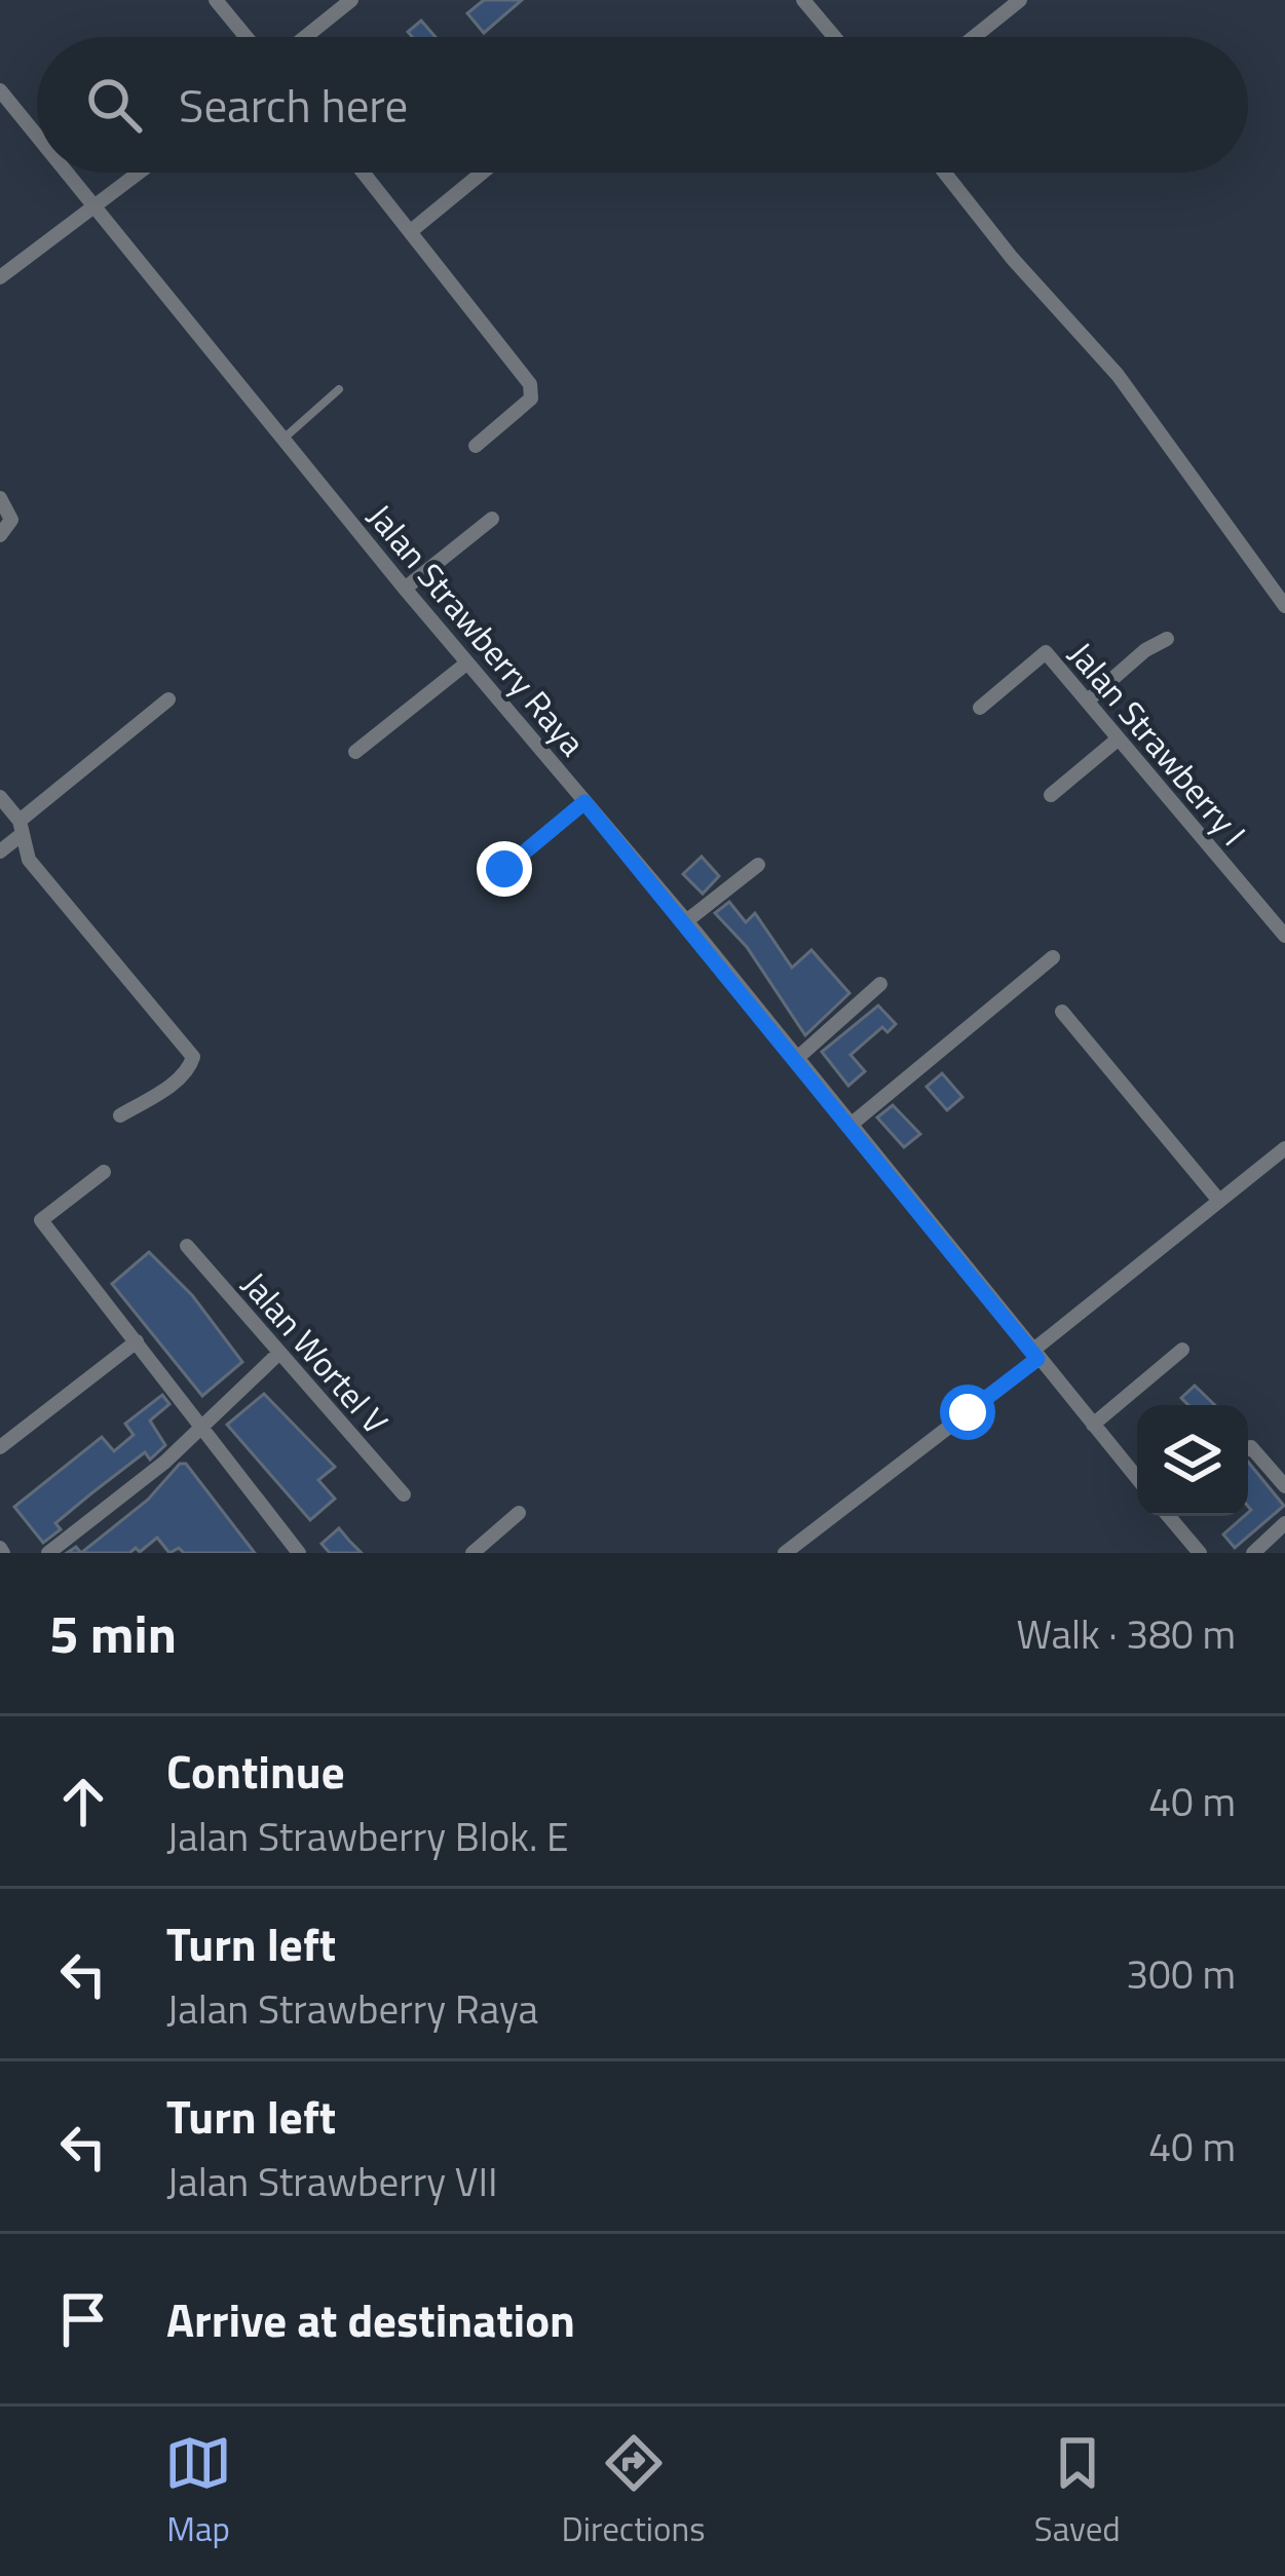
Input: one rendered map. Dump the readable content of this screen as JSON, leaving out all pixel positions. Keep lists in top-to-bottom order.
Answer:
{
  "streets": {
    "street": ["Jalan Strawberry Raya", "Jalan Strawberry I", "Jalan Wortel V"]
  },
  "page": {
    "search": "Search here",
    "heading": ["5 min", "Walk · 380 m"],
    "list": [
      ["Continue", "Jalan Strawberry Blok. E", "40 m"],
      ["Turn left", "Jalan Strawberry Raya", "300 m"],
      ["Turn left", "Jalan Strawberry VII", "40 m"],
      "Arrive at destination"
    ],
    "nav": ["Map", "Directions", "Saved"]
  }
}
